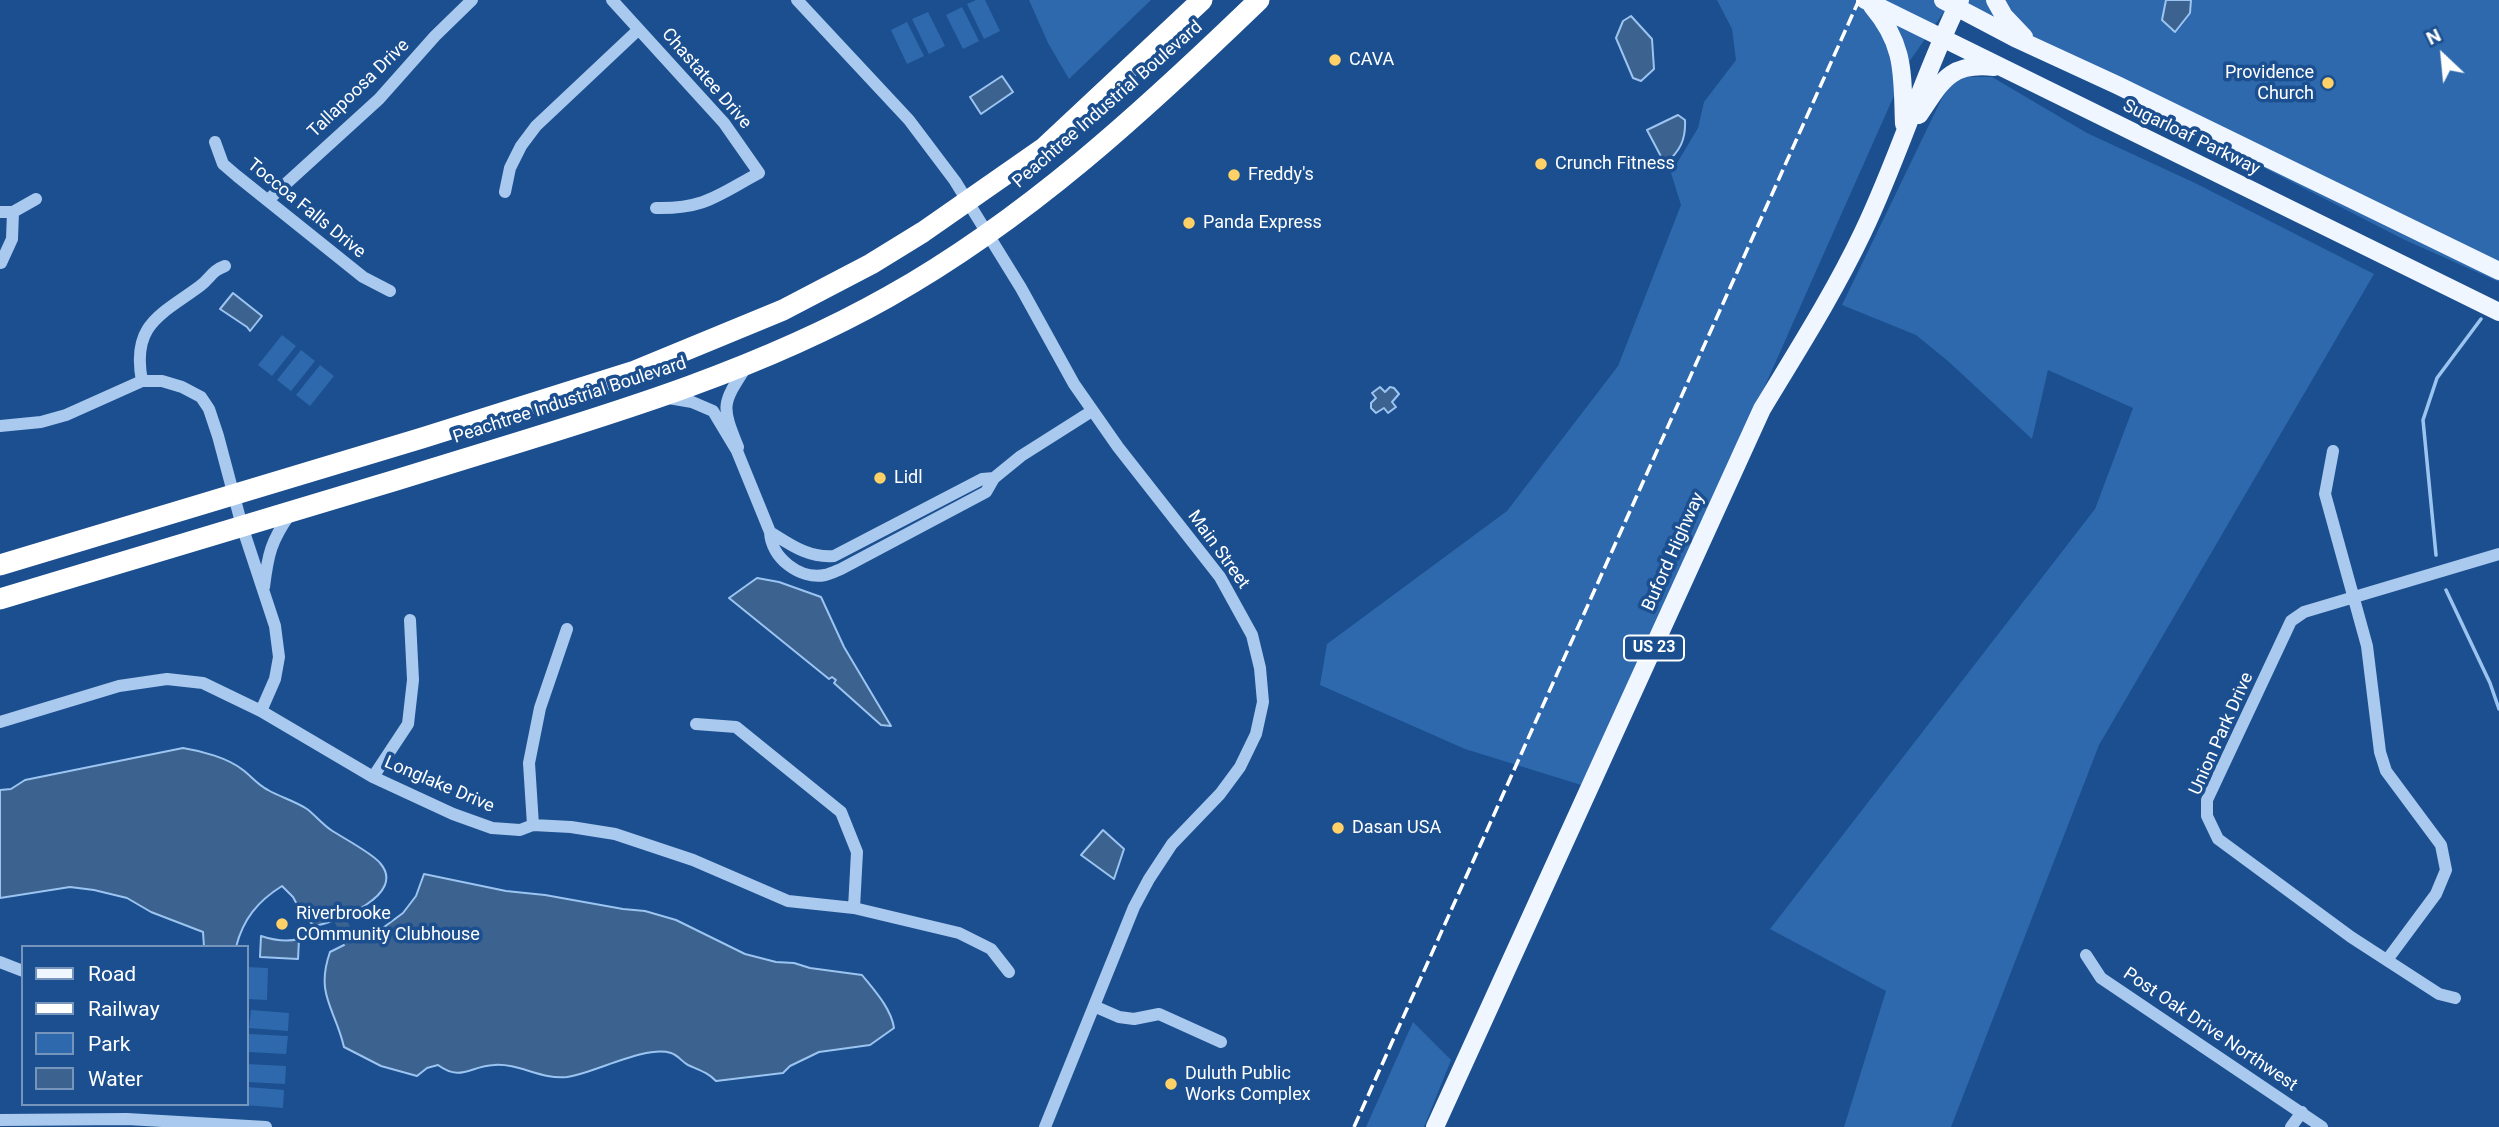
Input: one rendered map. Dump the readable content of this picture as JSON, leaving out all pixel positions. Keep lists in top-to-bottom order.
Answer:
{
  "streets": {
    "highway": ["Peachtree Industrial Boulevard"],
    "main road": ["Sugarloaf Parkway", "Buford Highway", "US 23"],
    "street": [
      "Chastatee Drive",
      "Tallapoosa Drive",
      "Toccoa Falls Drive",
      "Main Street",
      "Union Park Drive",
      "Longlake Drive",
      "Post Oak Drive Northwest"
    ]
  },
  "crossings": [
    ["Tallapoosa Drive", "Toccoa Falls Drive"],
    ["Peachtree Industrial Boulevard", "Main Street"],
    ["Sugarloaf Parkway", "Buford Highway"]
  ],
  "places": [
    "CAVA",
    "Providence Church",
    "Crunch Fitness",
    "Freddy's",
    "Panda Express",
    "Lidl",
    "Dasan USA",
    "Riverbrooke COmmunity Clubhouse",
    "Duluth Public Works Complex"
  ],
  "legend": [
    "Road",
    "Railway",
    "Park",
    "Water"
  ],
  "north": "top left"
}
